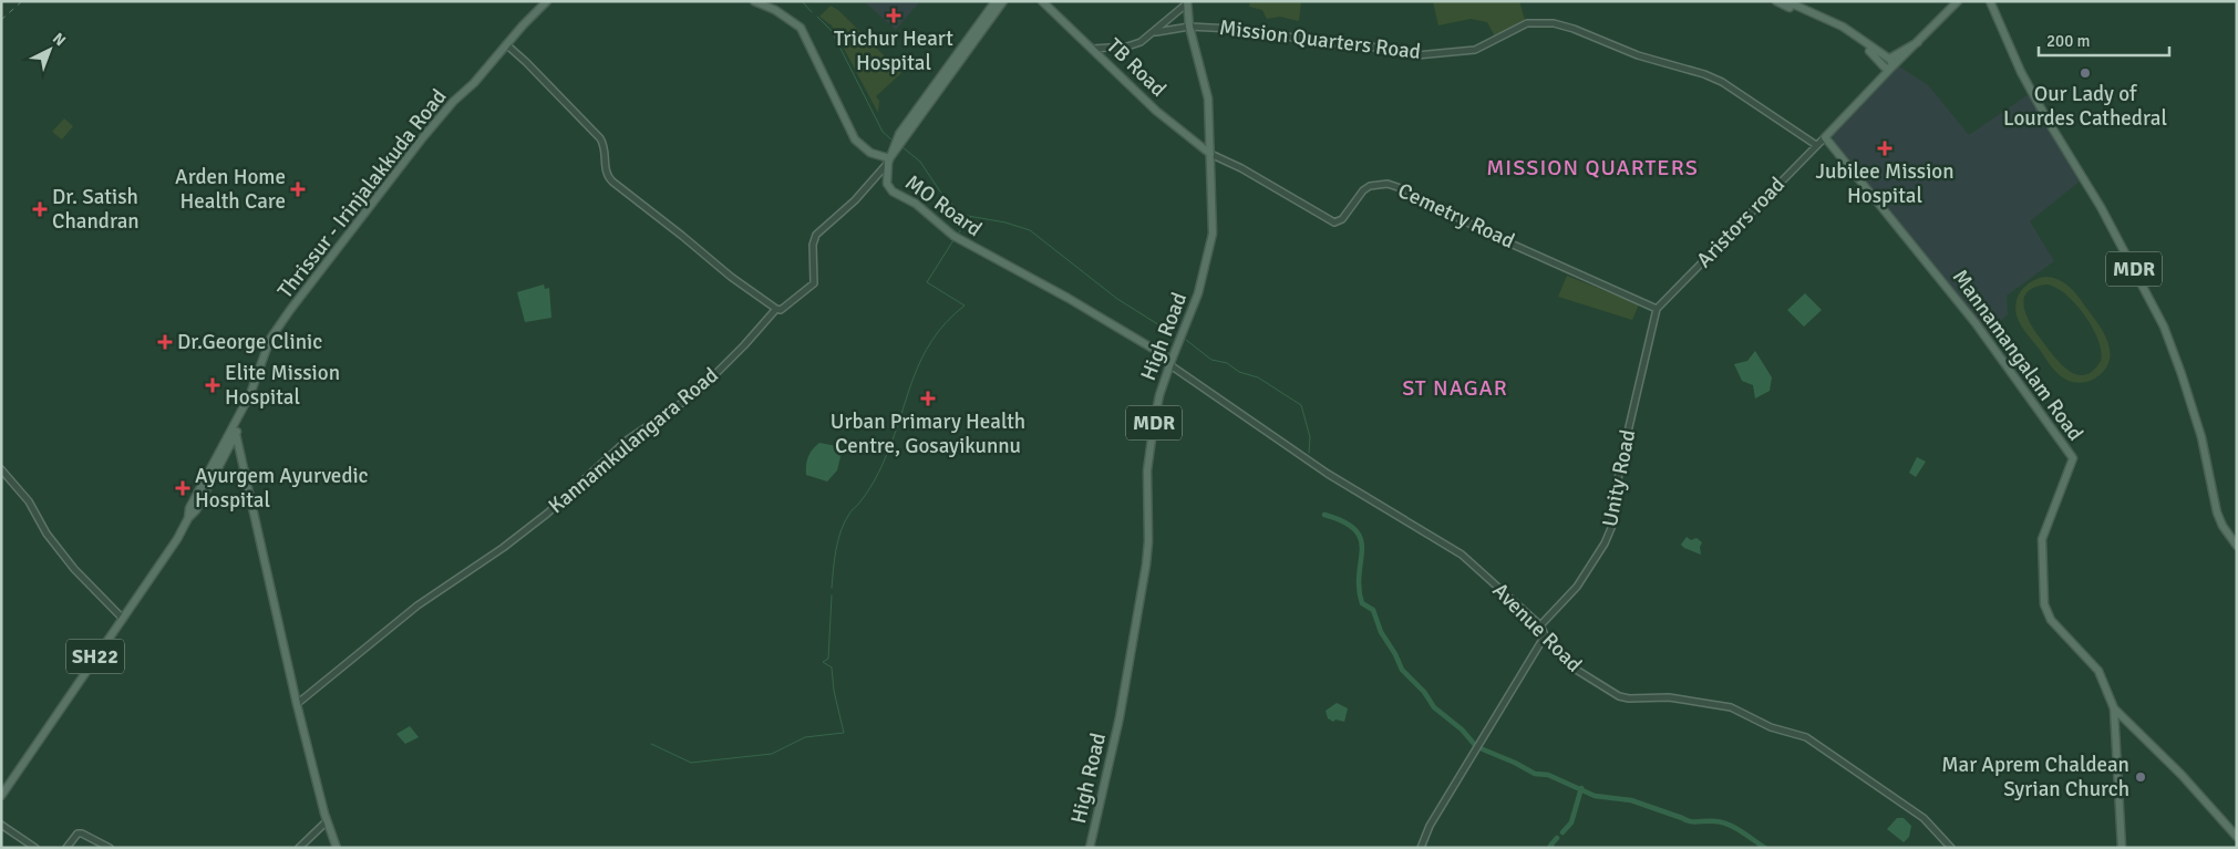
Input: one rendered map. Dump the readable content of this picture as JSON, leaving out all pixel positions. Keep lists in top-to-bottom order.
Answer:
{
  "streets": {
    "main road": [
      "TB Road",
      "Thrissur - Irinjalakkuda Road",
      "MO Roard",
      "MDR",
      "High Road",
      "Mannamangalam Road",
      "SH22"
    ],
    "street": [
      "Mission Quarters Road",
      "Cemetry Road",
      "Aristors road",
      "Kannamkulangara Road",
      "Unity Road",
      "Avenue Road"
    ]
  },
  "crossings": [
    ["Mission Quarters Road", "Aristors road"],
    ["Mission Quarters Road", "High Road"],
    ["TB Road", "Cemetry Road"],
    ["TB Road", "High Road"],
    ["Thrissur - Irinjalakkuda Road", "SH22"],
    ["MO Roard", "High Road"],
    ["MO Roard", "Kannamkulangara Road"],
    ["MO Roard", "Avenue Road"],
    ["Cemetry Road", "Aristors road"],
    ["Cemetry Road", "High Road"],
    ["Cemetry Road", "Unity Road"],
    ["Aristors road", "Mannamangalam Road"],
    ["Aristors road", "Unity Road"],
    ["High Road", "Avenue Road"],
    ["Unity Road", "Avenue Road"]
  ],
  "districts": ["MISSION QUARTERS", "ST NAGAR"],
  "places": {
    "health": [
      "Trichur Heart Hospital",
      "Jubilee Mission Hospital",
      "Arden Home Health Care",
      "Dr. Satish Chandran",
      "Dr.George Clinic",
      "Elite Mission Hospital",
      "Urban Primary Health Centre, Gosayikunnu",
      "Ayurgem Ayurvedic Hospital"
    ],
    "other": ["Our Lady of Lourdes Cathedral", "Mar Aprem Chaldean Syrian Church"]
  },
  "scale_bar": "200 m",
  "north": "top right"
}
